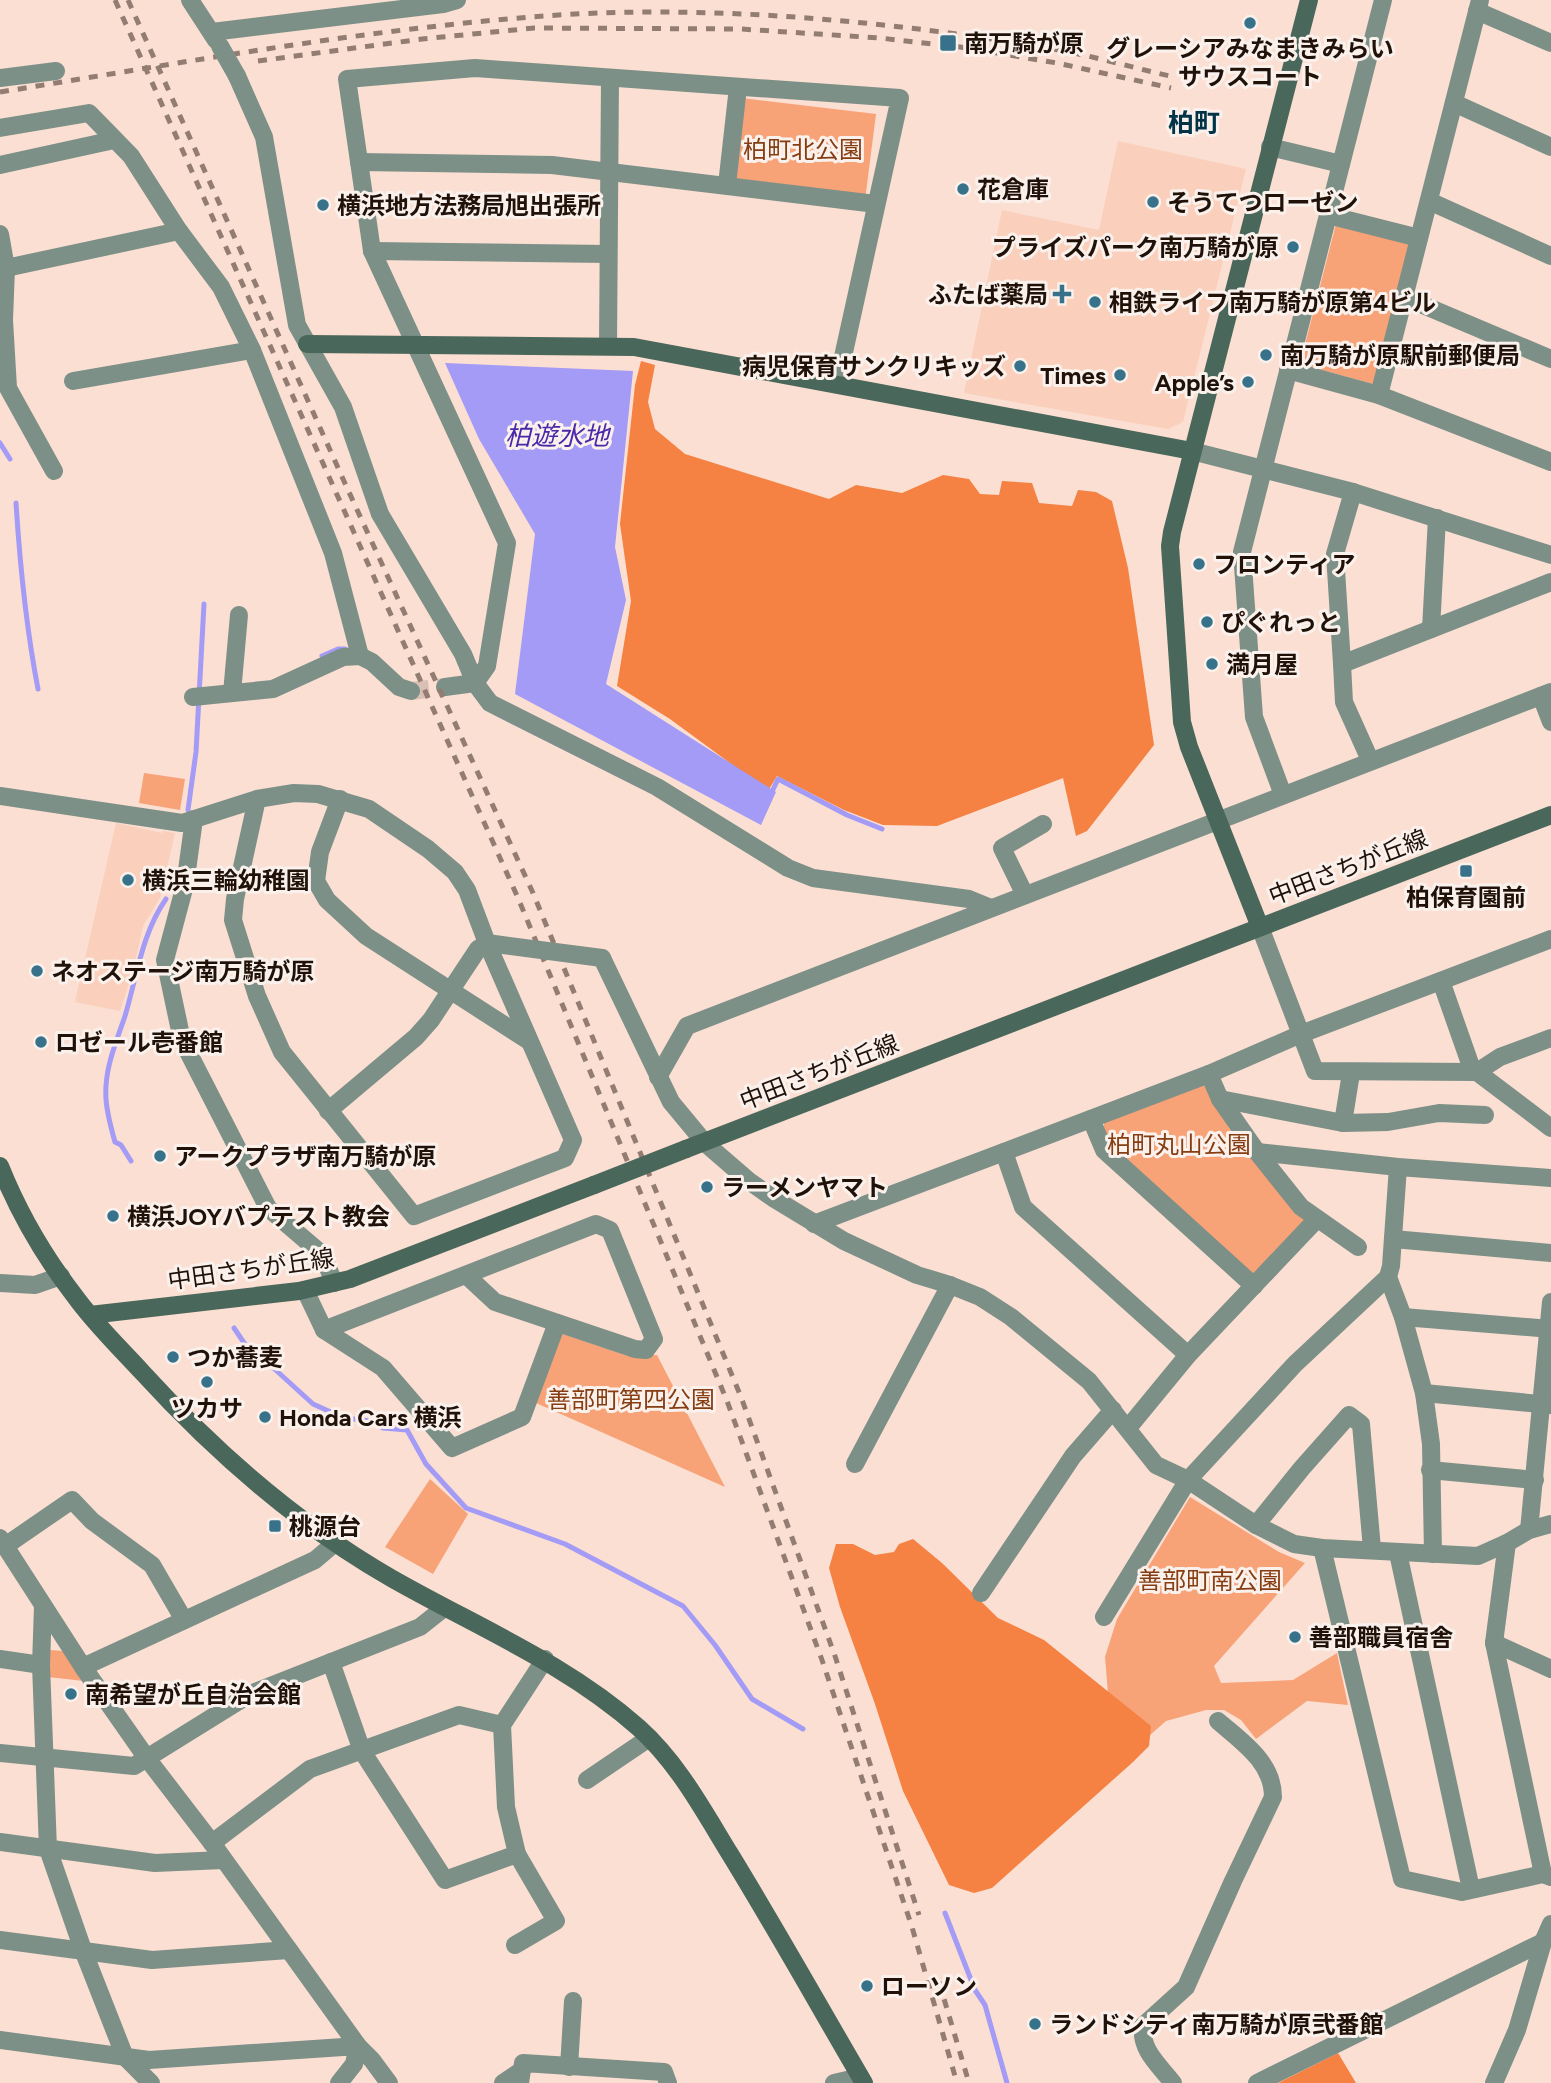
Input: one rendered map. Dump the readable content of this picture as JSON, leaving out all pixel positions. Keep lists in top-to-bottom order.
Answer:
{
  "streets": {
    "street": ["中田さちが丘線"]
  },
  "districts": ["柏町"],
  "water": ["柏遊水地"],
  "parks": [
    "柏町北公園",
    "柏町丸山公園",
    "善部町第四公園",
    "善部町南公園"
  ],
  "places": {
    "other": [
      "グレーシアみなまきみらい サウスコート",
      "花倉庫",
      "そうてつローゼン",
      "横浜地方法務局旭出張所",
      "プライズパーク南万騎が原",
      "相鉄ライフ南万騎が原第4ビル",
      "南万騎が原駅前郵便局",
      "病児保育サンクリキッズ",
      "Times",
      "Apple’s",
      "フロンティア",
      "ぴぐれっと",
      "満月屋",
      "横浜三輪幼稚園",
      "ネオステージ南万騎が原",
      "ロゼール壱番館",
      "アークプラザ南万騎が原",
      "ラーメンヤマト",
      "横浜JOYバプテスト教会",
      "つか蕎麦",
      "ツカサ",
      "Honda Cars 横浜",
      "善部職員宿舎",
      "南希望が丘自治会館",
      "ローソン",
      "ランドシティ南万騎が原弐番館"
    ],
    "transit": ["南万騎が原", "柏保育園前", "桃源台"],
    "health": ["ふたば薬局"]
  }
}
